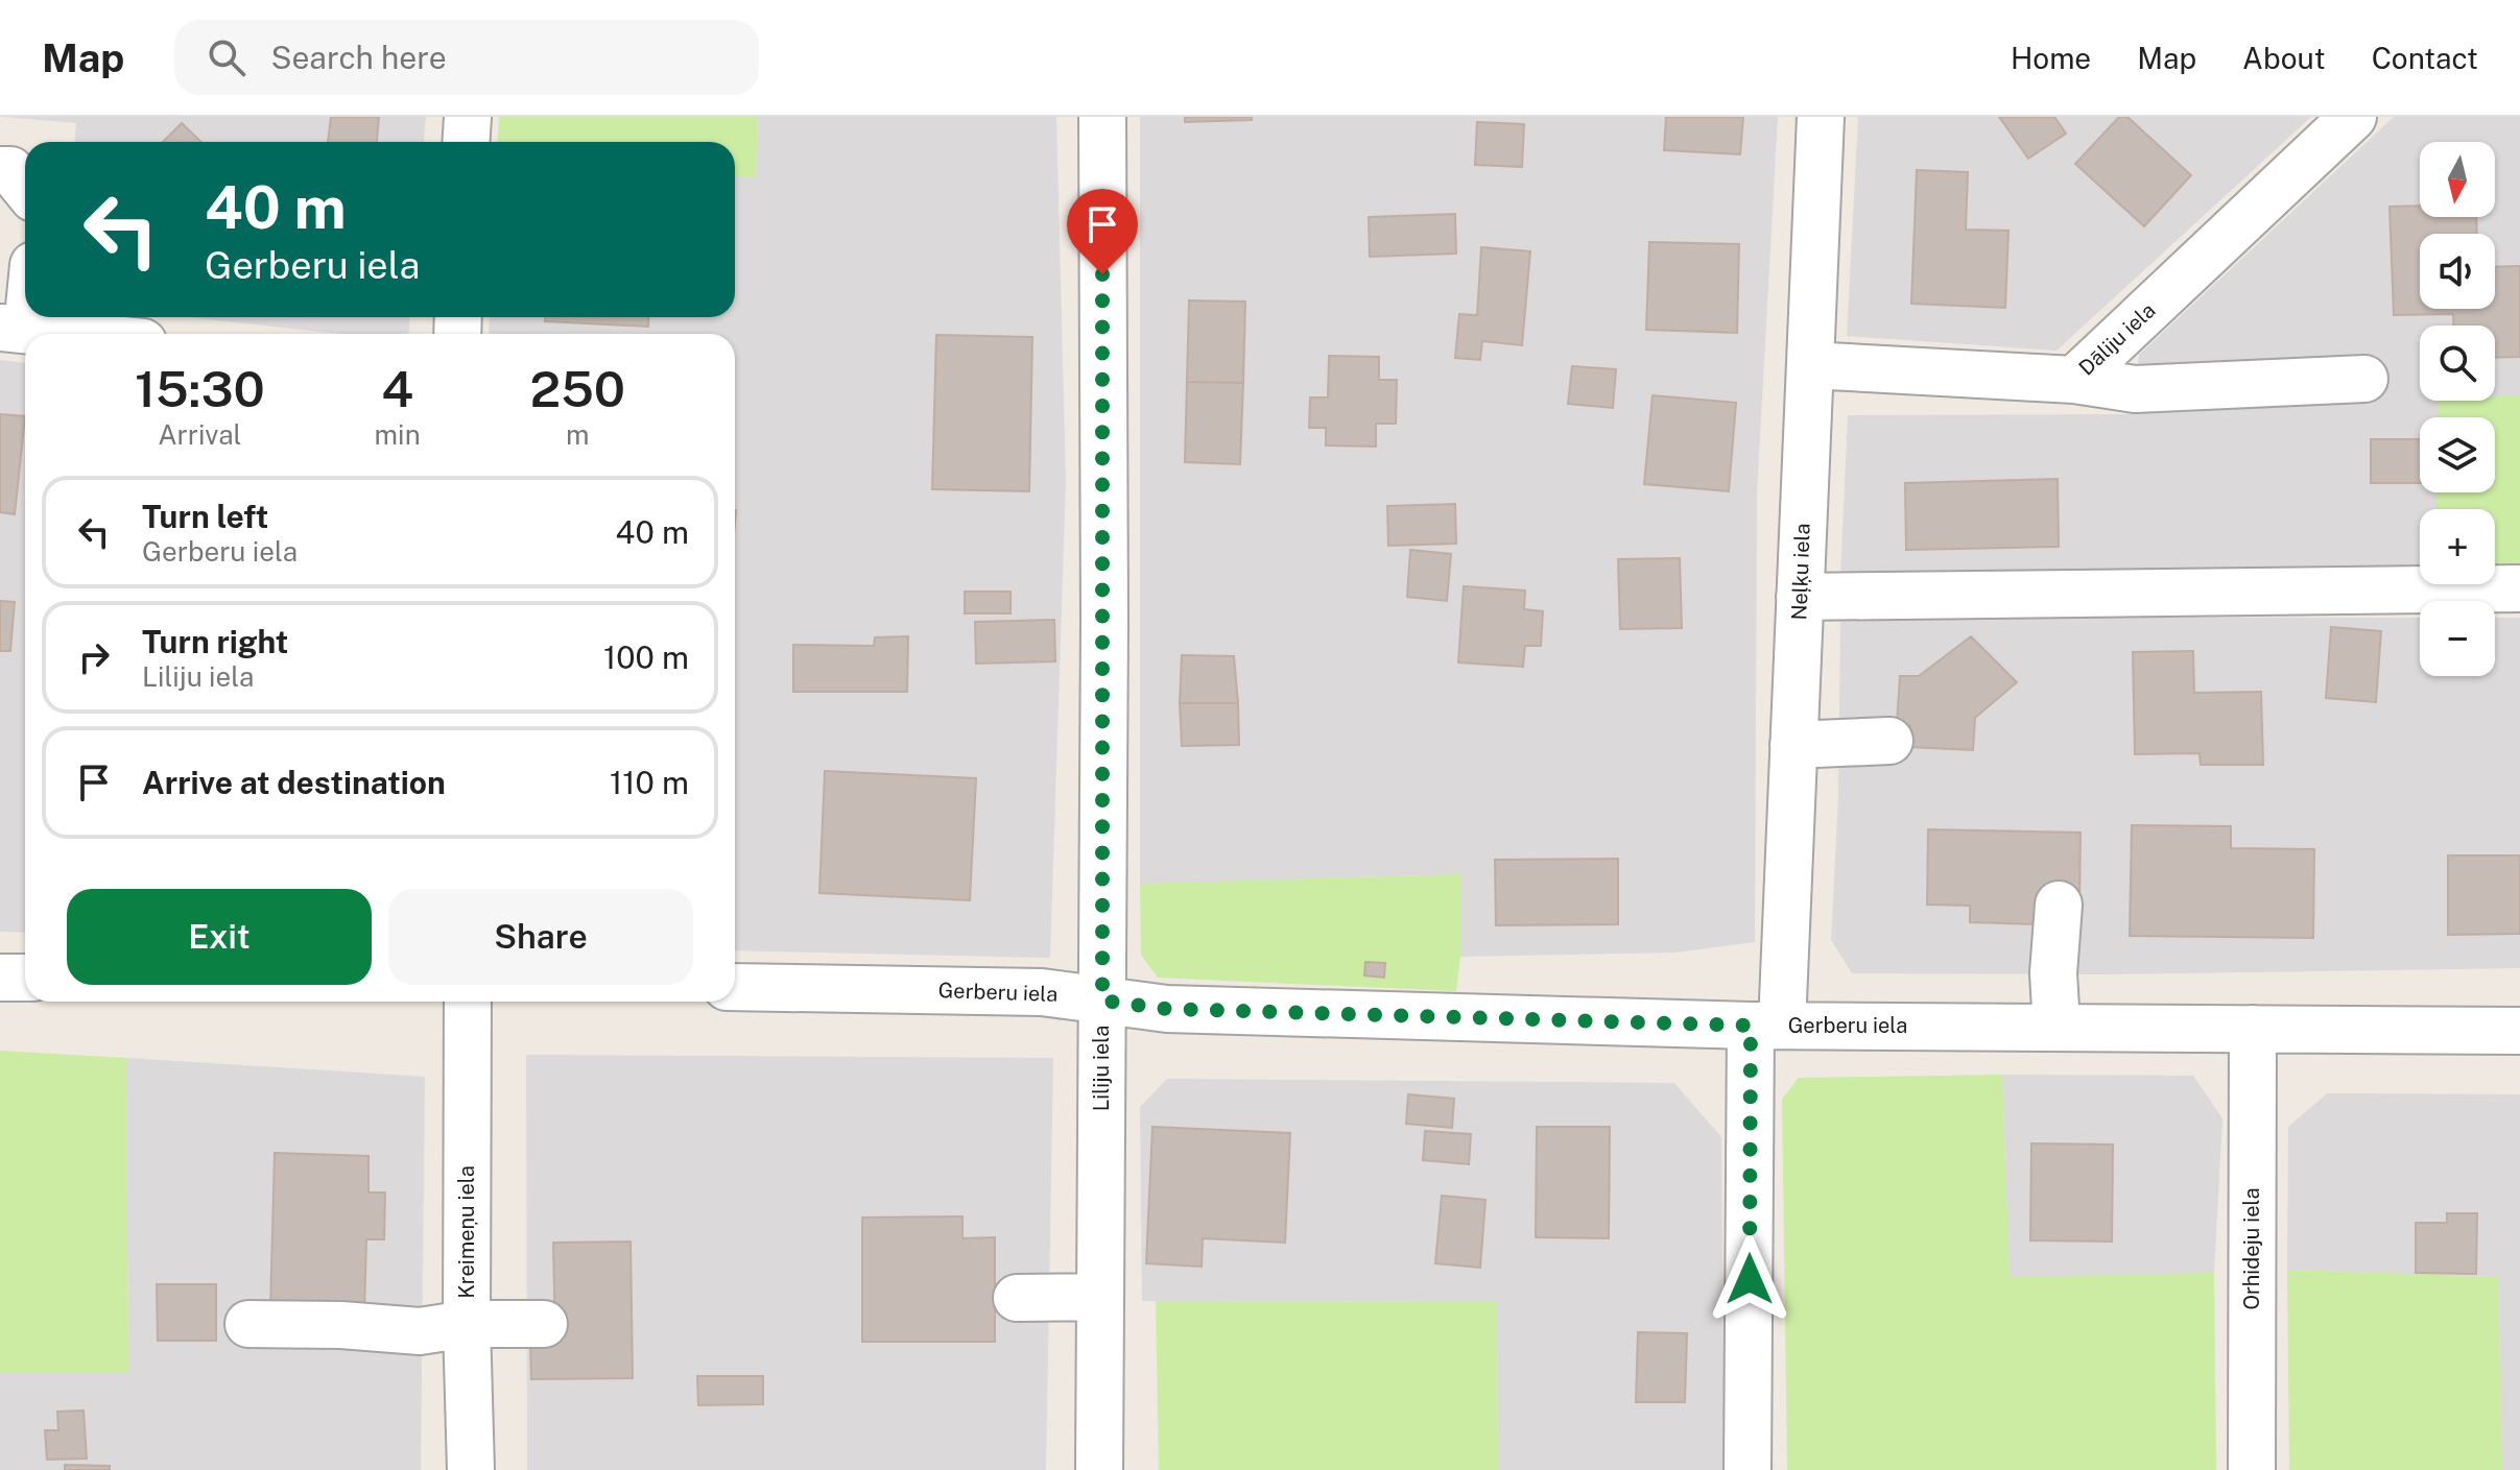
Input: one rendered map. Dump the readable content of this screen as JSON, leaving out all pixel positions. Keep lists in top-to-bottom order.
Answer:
{
  "streets": {
    "street": [
      "Dāliju iela",
      "Neļķu iela",
      "Gerberu iela",
      "Liliju iela",
      "Kreimeņu iela",
      "Orhideju iela"
    ]
  },
  "crossings": [
    ["Dāliju iela", "Neļķu iela"],
    ["Neļķu iela", "Gerberu iela"],
    ["Gerberu iela", "Liliju iela"],
    ["Gerberu iela", "Orhideju iela"]
  ],
  "north": "bottom",
  "page": {
    "header": "Map",
    "search": "Search here",
    "nav": [
      "Home",
      "Map",
      "About",
      "Contact"
    ],
    "map_buttons": ["+", "−"],
    "turn": ["40 m", "Gerberu iela"],
    "eta": [
      "15:30",
      "Arrival",
      "4",
      "min",
      "250",
      "m"
    ],
    "list": [
      {
        "name": "Turn left",
        "note": "Gerberu iela",
        "value": "40 m"
      },
      {
        "name": "Turn right",
        "note": "Liliju iela",
        "value": "100 m"
      },
      {
        "name": "Arrive at destination",
        "value": "110 m"
      }
    ],
    "buttons": ["Exit", "Share"]
  }
}
